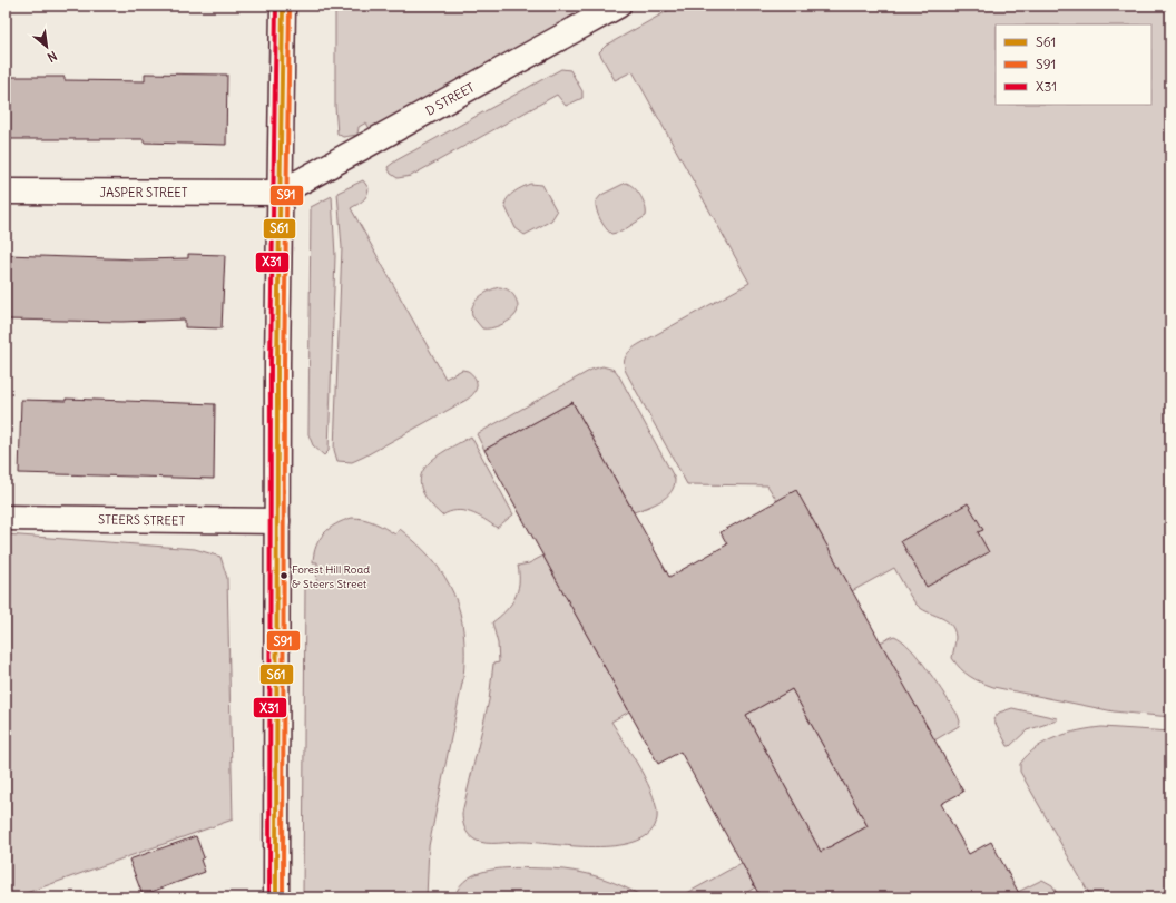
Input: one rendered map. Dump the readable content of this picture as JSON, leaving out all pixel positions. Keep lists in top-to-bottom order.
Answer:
{
  "streets": {
    "street": ["D STREET", "JASPER STREET", "STEERS STREET"]
  },
  "crossings": [
    ["D STREET", "JASPER STREET"]
  ],
  "places": ["Forest Hill Road & Steers Street"],
  "lines": ["transit line S61", "transit line S91", "transit line X31"],
  "legend": ["S61", "S91", "X31"],
  "north": "bottom right"
}
